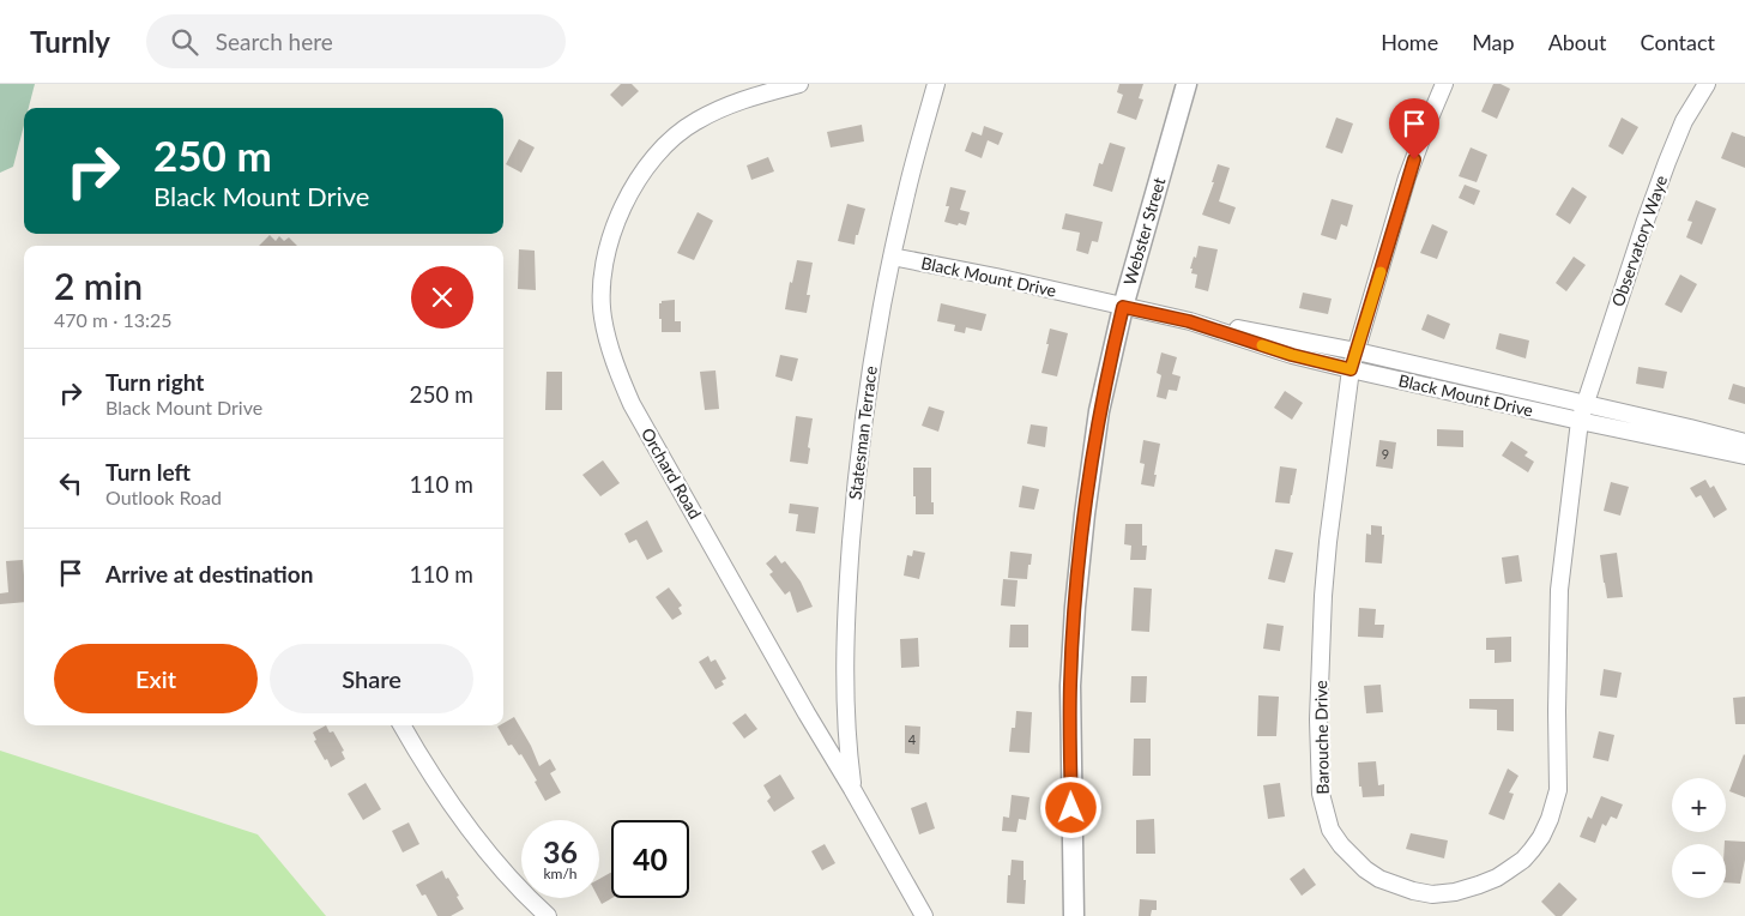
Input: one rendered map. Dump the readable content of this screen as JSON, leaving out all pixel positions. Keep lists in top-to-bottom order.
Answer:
{
  "streets": {
    "street": [
      "Webster Street",
      "Observatory Waye",
      "Black Mount Drive",
      "Statesman Terrace",
      "Orchard Road",
      "Barouche Drive"
    ]
  },
  "crossings": [
    ["Webster Street", "Black Mount Drive"],
    ["Observatory Waye", "Black Mount Drive"],
    ["Observatory Waye", "Barouche Drive"],
    ["Black Mount Drive", "Statesman Terrace"],
    ["Black Mount Drive", "Barouche Drive"],
    ["Statesman Terrace", "Orchard Road"]
  ],
  "house_numbers": ["9", "4"],
  "page": {
    "header": "Turnly",
    "search": "Search here",
    "nav": [
      "Home",
      "Map",
      "About",
      "Contact"
    ],
    "turn": ["250 m", "Black Mount Drive"],
    "heading": ["2 min", "470 m · 13:25"],
    "list": [
      {
        "name": "Turn right",
        "note": "Black Mount Drive",
        "value": "250 m"
      },
      {
        "name": "Turn left",
        "note": "Outlook Road",
        "value": "110 m"
      },
      {
        "name": "Arrive at destination",
        "value": "110 m"
      }
    ],
    "buttons": ["Exit", "Share"],
    "map_buttons": ["+", "−"],
    "speed": "36 km/h",
    "limit": "40"
  }
}
